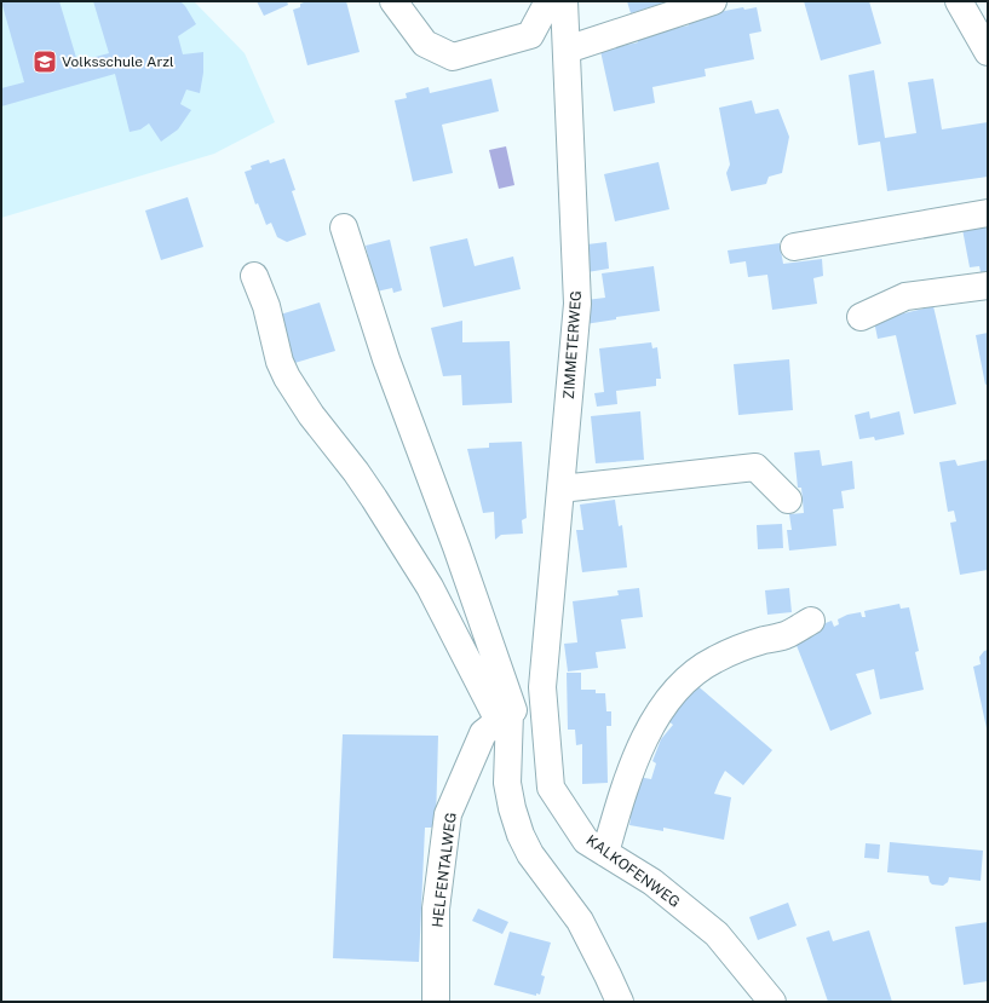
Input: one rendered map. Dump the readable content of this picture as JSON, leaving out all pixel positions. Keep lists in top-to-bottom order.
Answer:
{
  "streets": {
    "street": ["ZIMMETERWEG", "HELFENTALWEG", "KALKOFENWEG"]
  },
  "crossings": [
    ["ZIMMETERWEG", "HELFENTALWEG"],
    ["ZIMMETERWEG", "KALKOFENWEG"],
    ["HELFENTALWEG", "KALKOFENWEG"]
  ],
  "places": {
    "school or university": ["Volksschule Arzl"]
  }
}
